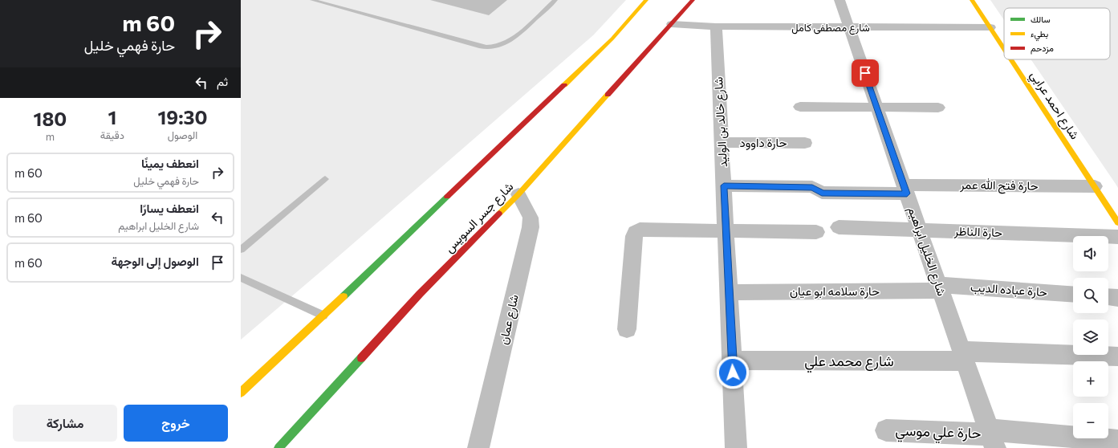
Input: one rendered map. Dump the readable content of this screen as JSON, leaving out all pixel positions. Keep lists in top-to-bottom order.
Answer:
{
  "streets": {
    "main road": ["شارع احمد عرابي", "شارع جسر السويس"],
    "street": [
      "شارع مصطفى كامل",
      "شارع خالد بن الوليد",
      "حارة داوود",
      "حارة فتح الله عمر",
      "حارة الناظر",
      "شارع الخليل ابراهيم",
      "حارة عباده الديب",
      "حارة سلامه ابو عيان",
      "شارع عمان",
      "شارع محمد علي",
      "حارة علي موسي"
    ]
  },
  "crossings": [
    ["شارع مصطفى كامل", "شارع احمد عرابي"],
    ["شارع مصطفى كامل", "شارع خالد بن الوليد"],
    ["شارع مصطفى كامل", "شارع جسر السويس"],
    ["شارع مصطفى كامل", "شارع الخليل ابراهيم"],
    ["شارع احمد عرابي", "حارة فتح الله عمر"],
    ["شارع خالد بن الوليد", "حارة داوود"],
    ["شارع خالد بن الوليد", "حارة فتح الله عمر"],
    ["شارع خالد بن الوليد", "حارة سلامه ابو عيان"],
    ["شارع خالد بن الوليد", "شارع محمد علي"],
    ["حارة فتح الله عمر", "شارع الخليل ابراهيم"],
    ["شارع جسر السويس", "شارع عمان"],
    ["حارة الناظر", "شارع الخليل ابراهيم"],
    ["شارع الخليل ابراهيم", "حارة عباده الديب"],
    ["شارع الخليل ابراهيم", "حارة سلامه ابو عيان"],
    ["شارع الخليل ابراهيم", "شارع محمد علي"],
    ["شارع الخليل ابراهيم", "حارة علي موسي"],
    ["حارة عباده الديب", "حارة سلامه ابو عيان"]
  ],
  "legend": ["سالك", "بطيء", "مزدحم"],
  "page": {
    "turn": ["60 m", "حارة فهمي خليل"],
    "then": "ثم",
    "eta": [
      "19:30",
      "الوصول",
      "1",
      "دقيقة",
      "180",
      "m"
    ],
    "list": [
      {
        "name": "انعطف يمينًا",
        "note": "حارة فهمي خليل",
        "value": "60 m"
      },
      {
        "name": "انعطف يسارًا",
        "note": "شارع الخليل ابراهيم",
        "value": "60 m"
      },
      {
        "name": "الوصول إلى الوجهة",
        "value": "60 m"
      }
    ],
    "map_buttons": ["+", "−"],
    "buttons": ["خروج", "مشاركة"]
  }
}
